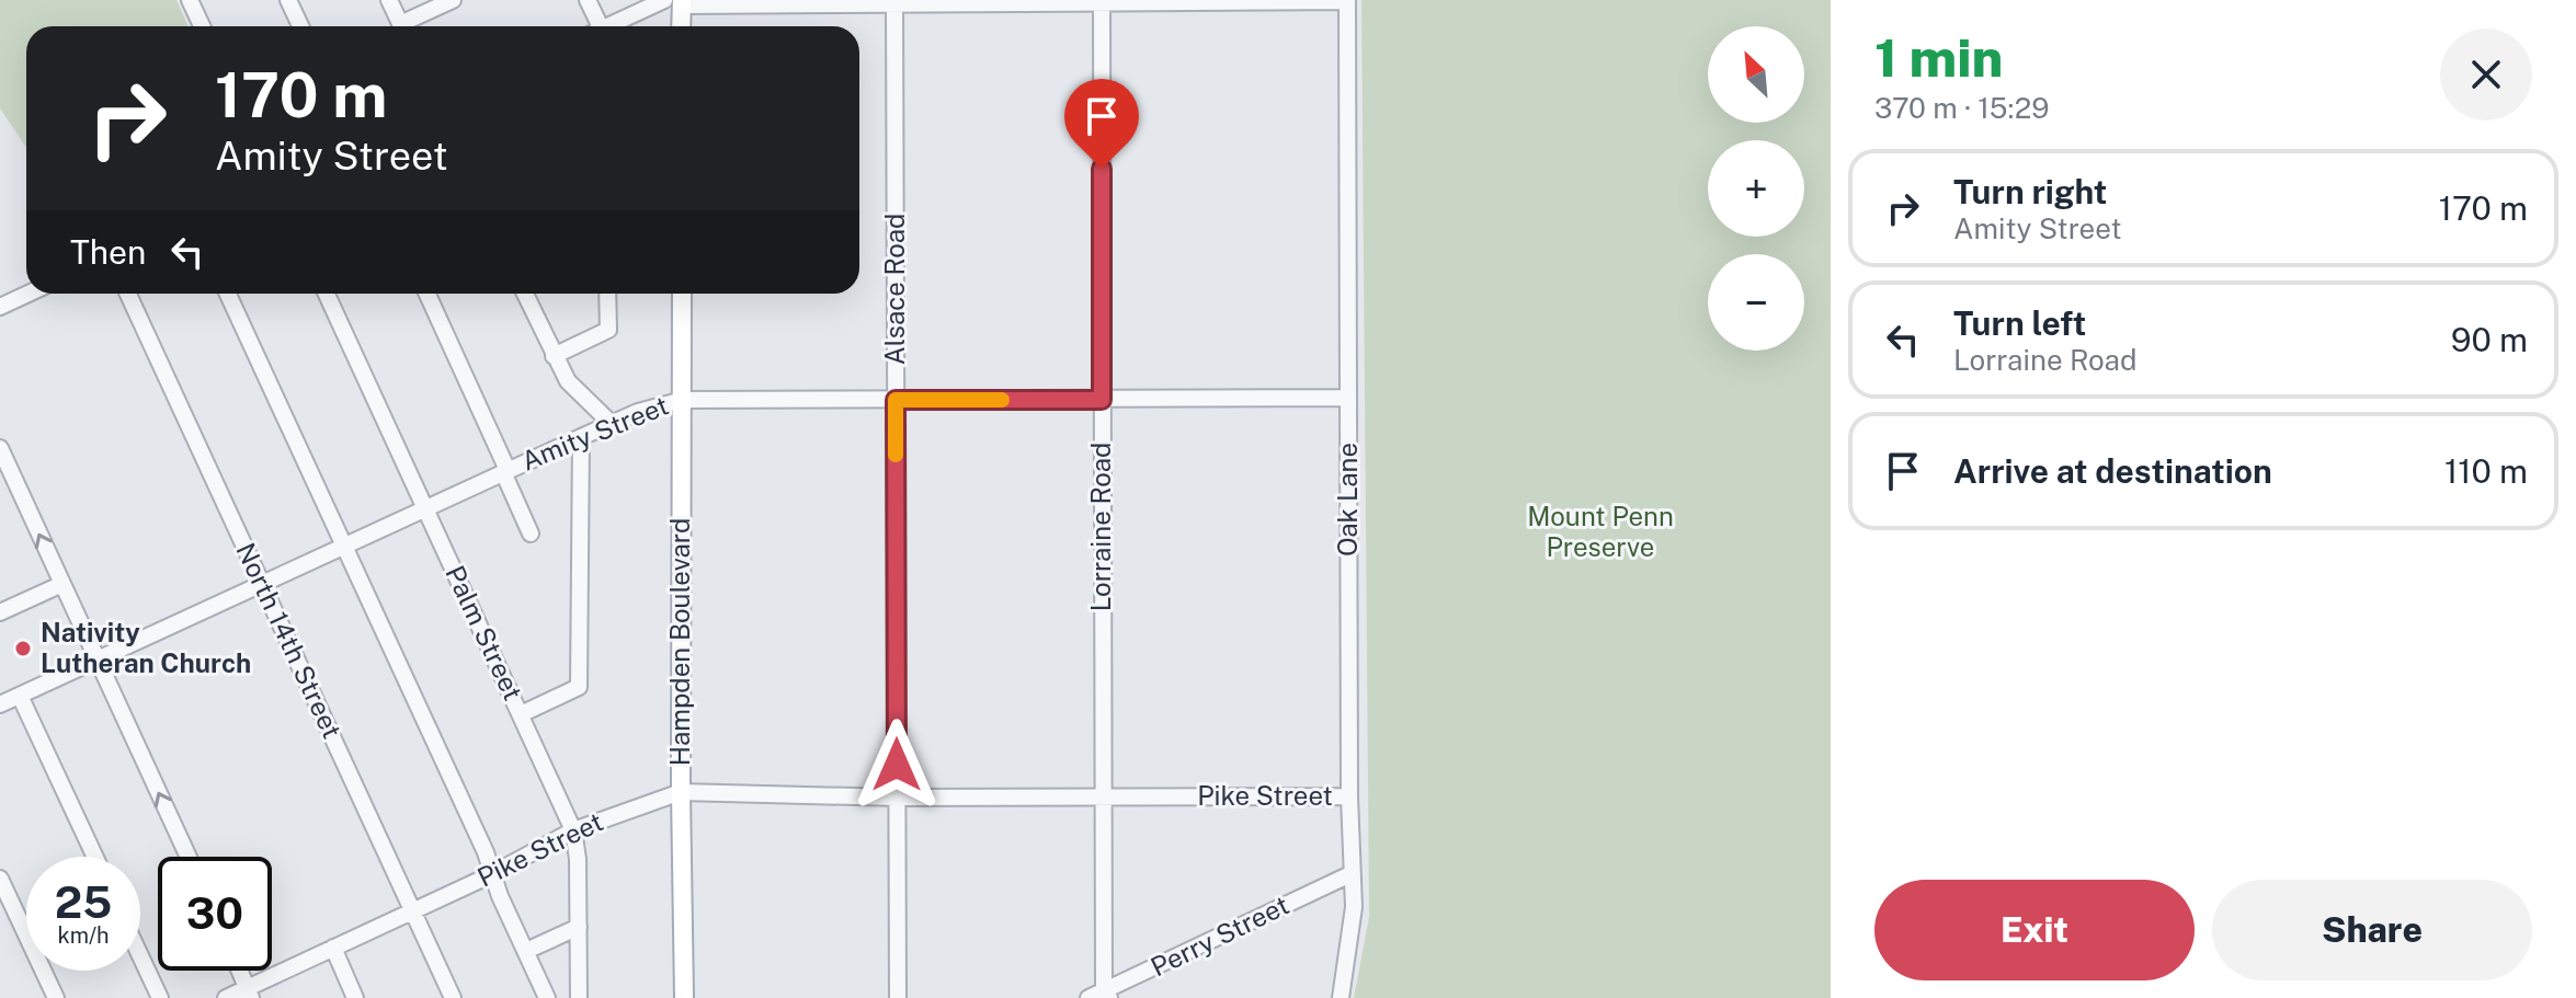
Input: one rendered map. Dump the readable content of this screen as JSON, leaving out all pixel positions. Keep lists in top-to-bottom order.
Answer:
{
  "streets": {
    "main road": ["Hampden Boulevard"],
    "street": [
      "Alsace Road",
      "Amity Street",
      "Oak Lane",
      "Lorraine Road",
      "Palm Street",
      "North 14th Street",
      "Pike Street",
      "Perry Street"
    ]
  },
  "crossings": [
    ["Alsace Road", "Amity Street"],
    ["Alsace Road", "Pike Street"],
    ["Amity Street", "Oak Lane"],
    ["Amity Street", "Lorraine Road"],
    ["Amity Street", "Palm Street"],
    ["Amity Street", "North 14th Street"],
    ["Amity Street", "Hampden Boulevard"],
    ["Oak Lane", "Pike Street"],
    ["Oak Lane", "Perry Street"],
    ["Lorraine Road", "Pike Street"],
    ["Lorraine Road", "Perry Street"],
    ["Palm Street", "Pike Street"],
    ["North 14th Street", "Pike Street"],
    ["Hampden Boulevard", "Pike Street"]
  ],
  "parks": ["Mount Penn Preserve"],
  "places": ["Nativity Lutheran Church"],
  "north": "top left",
  "page": {
    "heading": ["1 min", "370 m · 15:29"],
    "map_buttons": ["+", "−"],
    "turn": ["170 m", "Amity Street"],
    "list": [
      {
        "name": "Turn right",
        "note": "Amity Street",
        "value": "170 m"
      },
      {
        "name": "Turn left",
        "note": "Lorraine Road",
        "value": "90 m"
      },
      {
        "name": "Arrive at destination",
        "value": "110 m"
      }
    ],
    "then": "Then",
    "speed": "25 km/h",
    "limit": "30",
    "buttons": ["Exit", "Share"]
  }
}
